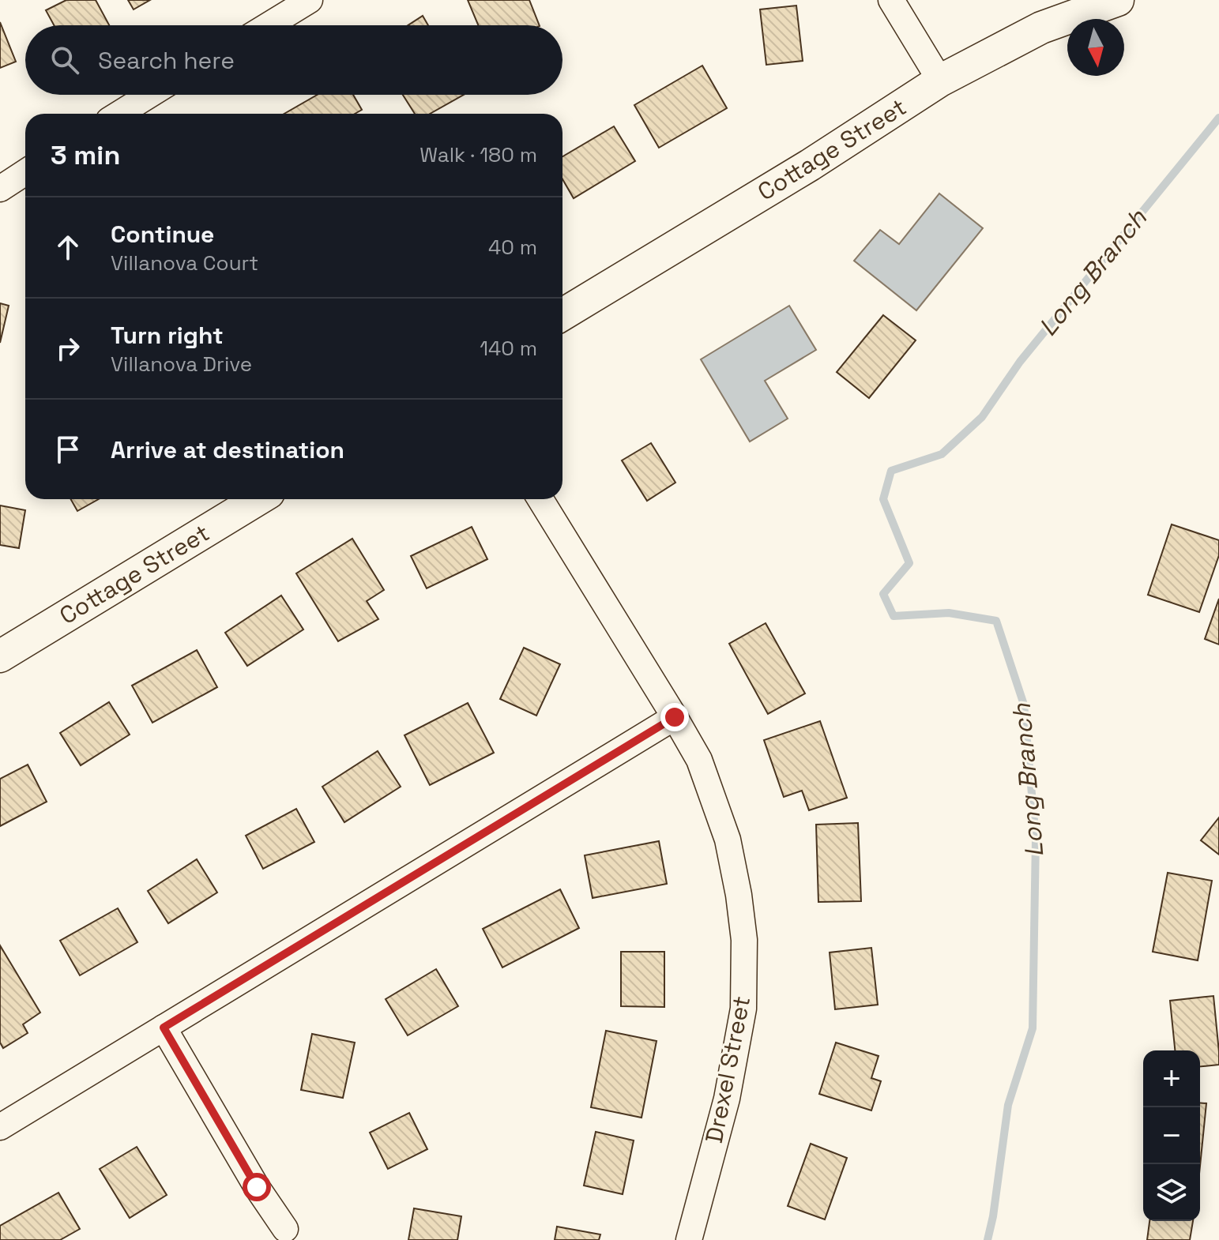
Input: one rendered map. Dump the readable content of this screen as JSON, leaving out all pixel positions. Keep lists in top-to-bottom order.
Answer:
{
  "streets": {
    "street": ["Cottage Street", "Drexel Street"]
  },
  "water": ["Long Branch"],
  "north": "bottom",
  "page": {
    "search": "Search here",
    "heading": ["3 min", "Walk · 180 m"],
    "list": [
      ["Continue", "Villanova Court", "40 m"],
      ["Turn right", "Villanova Drive", "140 m"],
      "Arrive at destination"
    ],
    "map_buttons": ["+", "−"]
  }
}
